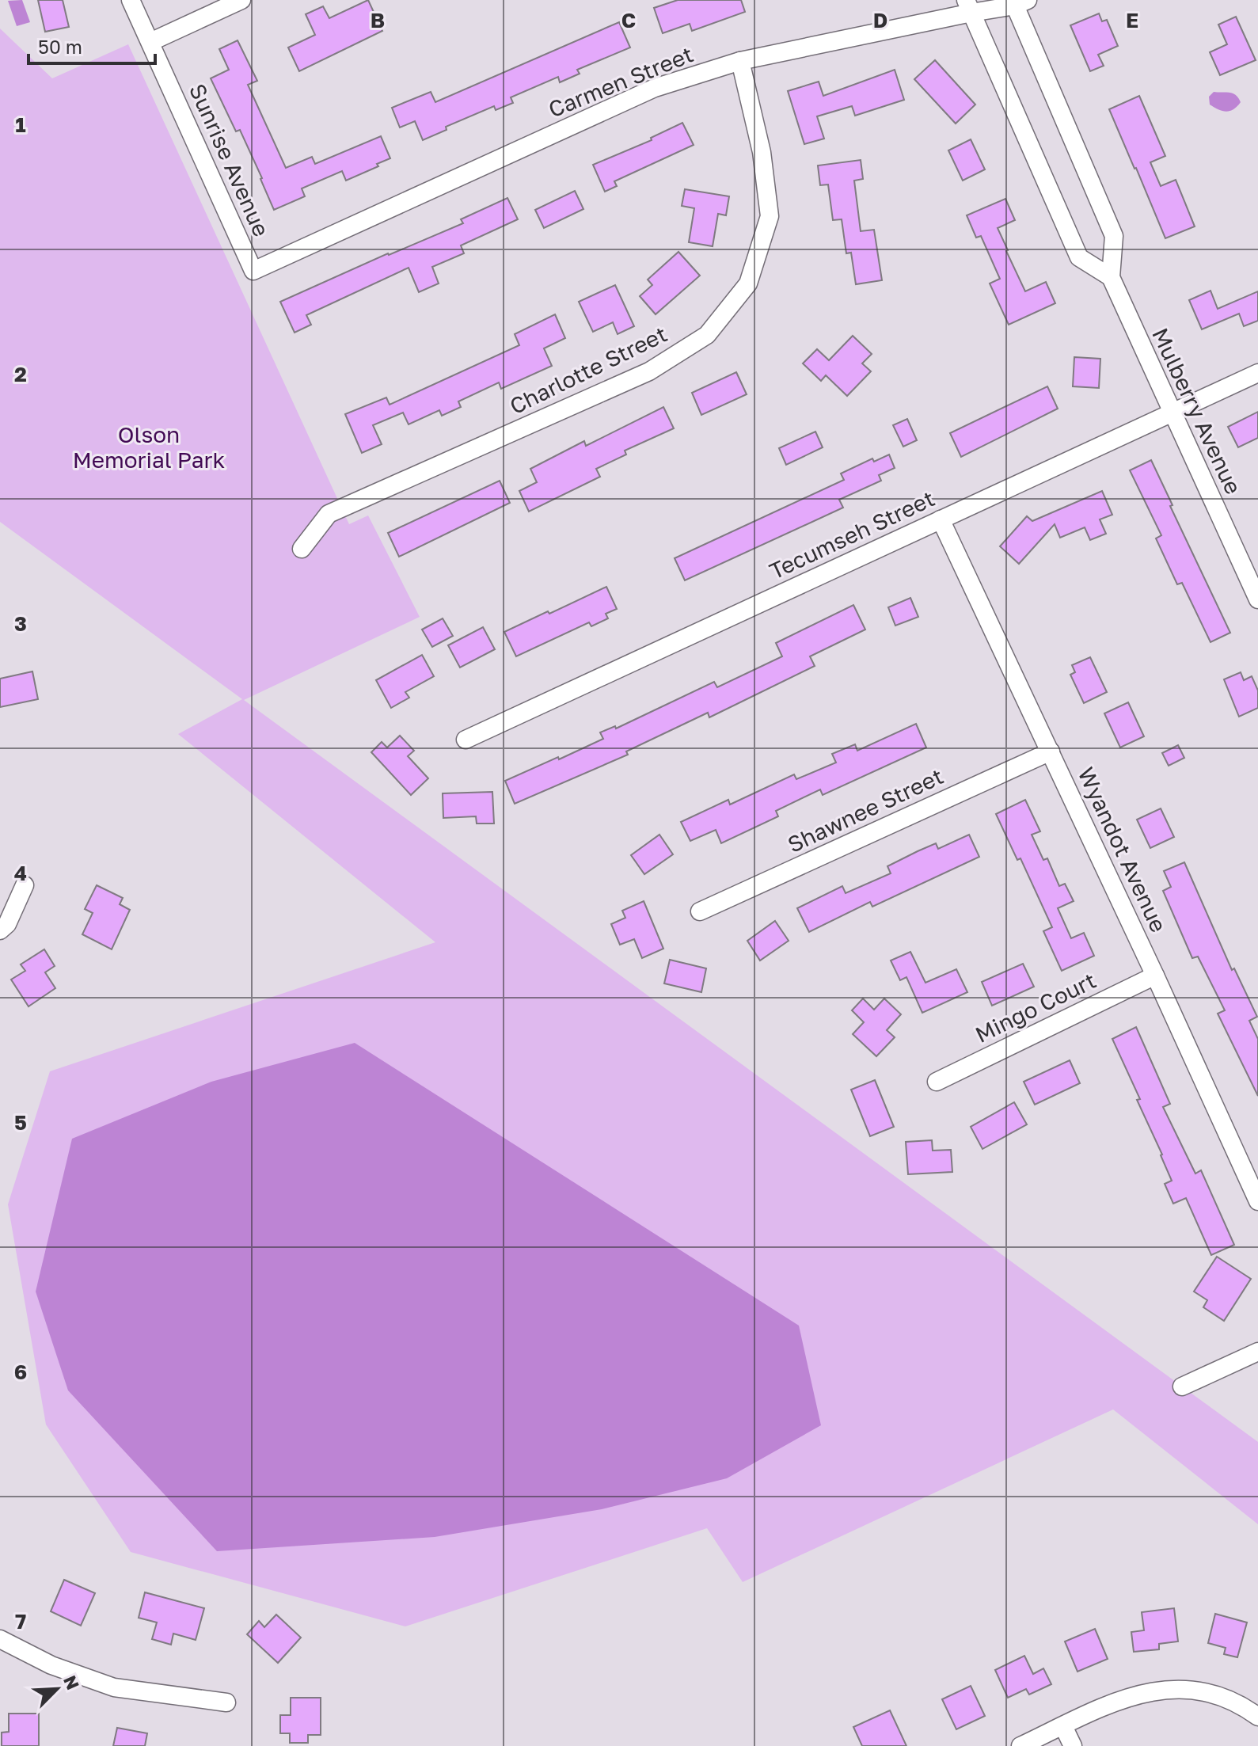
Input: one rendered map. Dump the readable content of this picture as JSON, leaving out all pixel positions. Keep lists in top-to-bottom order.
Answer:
{
  "streets": {
    "street": [
      "Carmen Street",
      "Sunrise Avenue",
      "Charlotte Street",
      "Mulberry Avenue",
      "Tecumseh Street",
      "Shawnee Street",
      "Wyandot Avenue",
      "Mingo Court"
    ]
  },
  "crossings": [
    ["Carmen Street", "Sunrise Avenue"],
    ["Carmen Street", "Charlotte Street"],
    ["Carmen Street", "Mulberry Avenue"],
    ["Mulberry Avenue", "Tecumseh Street"],
    ["Tecumseh Street", "Wyandot Avenue"],
    ["Shawnee Street", "Wyandot Avenue"],
    ["Wyandot Avenue", "Mingo Court"]
  ],
  "parks": ["Olson Memorial Park"],
  "scale_bar": "50 m",
  "north": "top right",
  "grid": {
    "columns": [
      "B",
      "C",
      "D",
      "E"
    ],
    "rows": [
      "1",
      "2",
      "3",
      "4",
      "5",
      "6",
      "7"
    ]
  }
}
